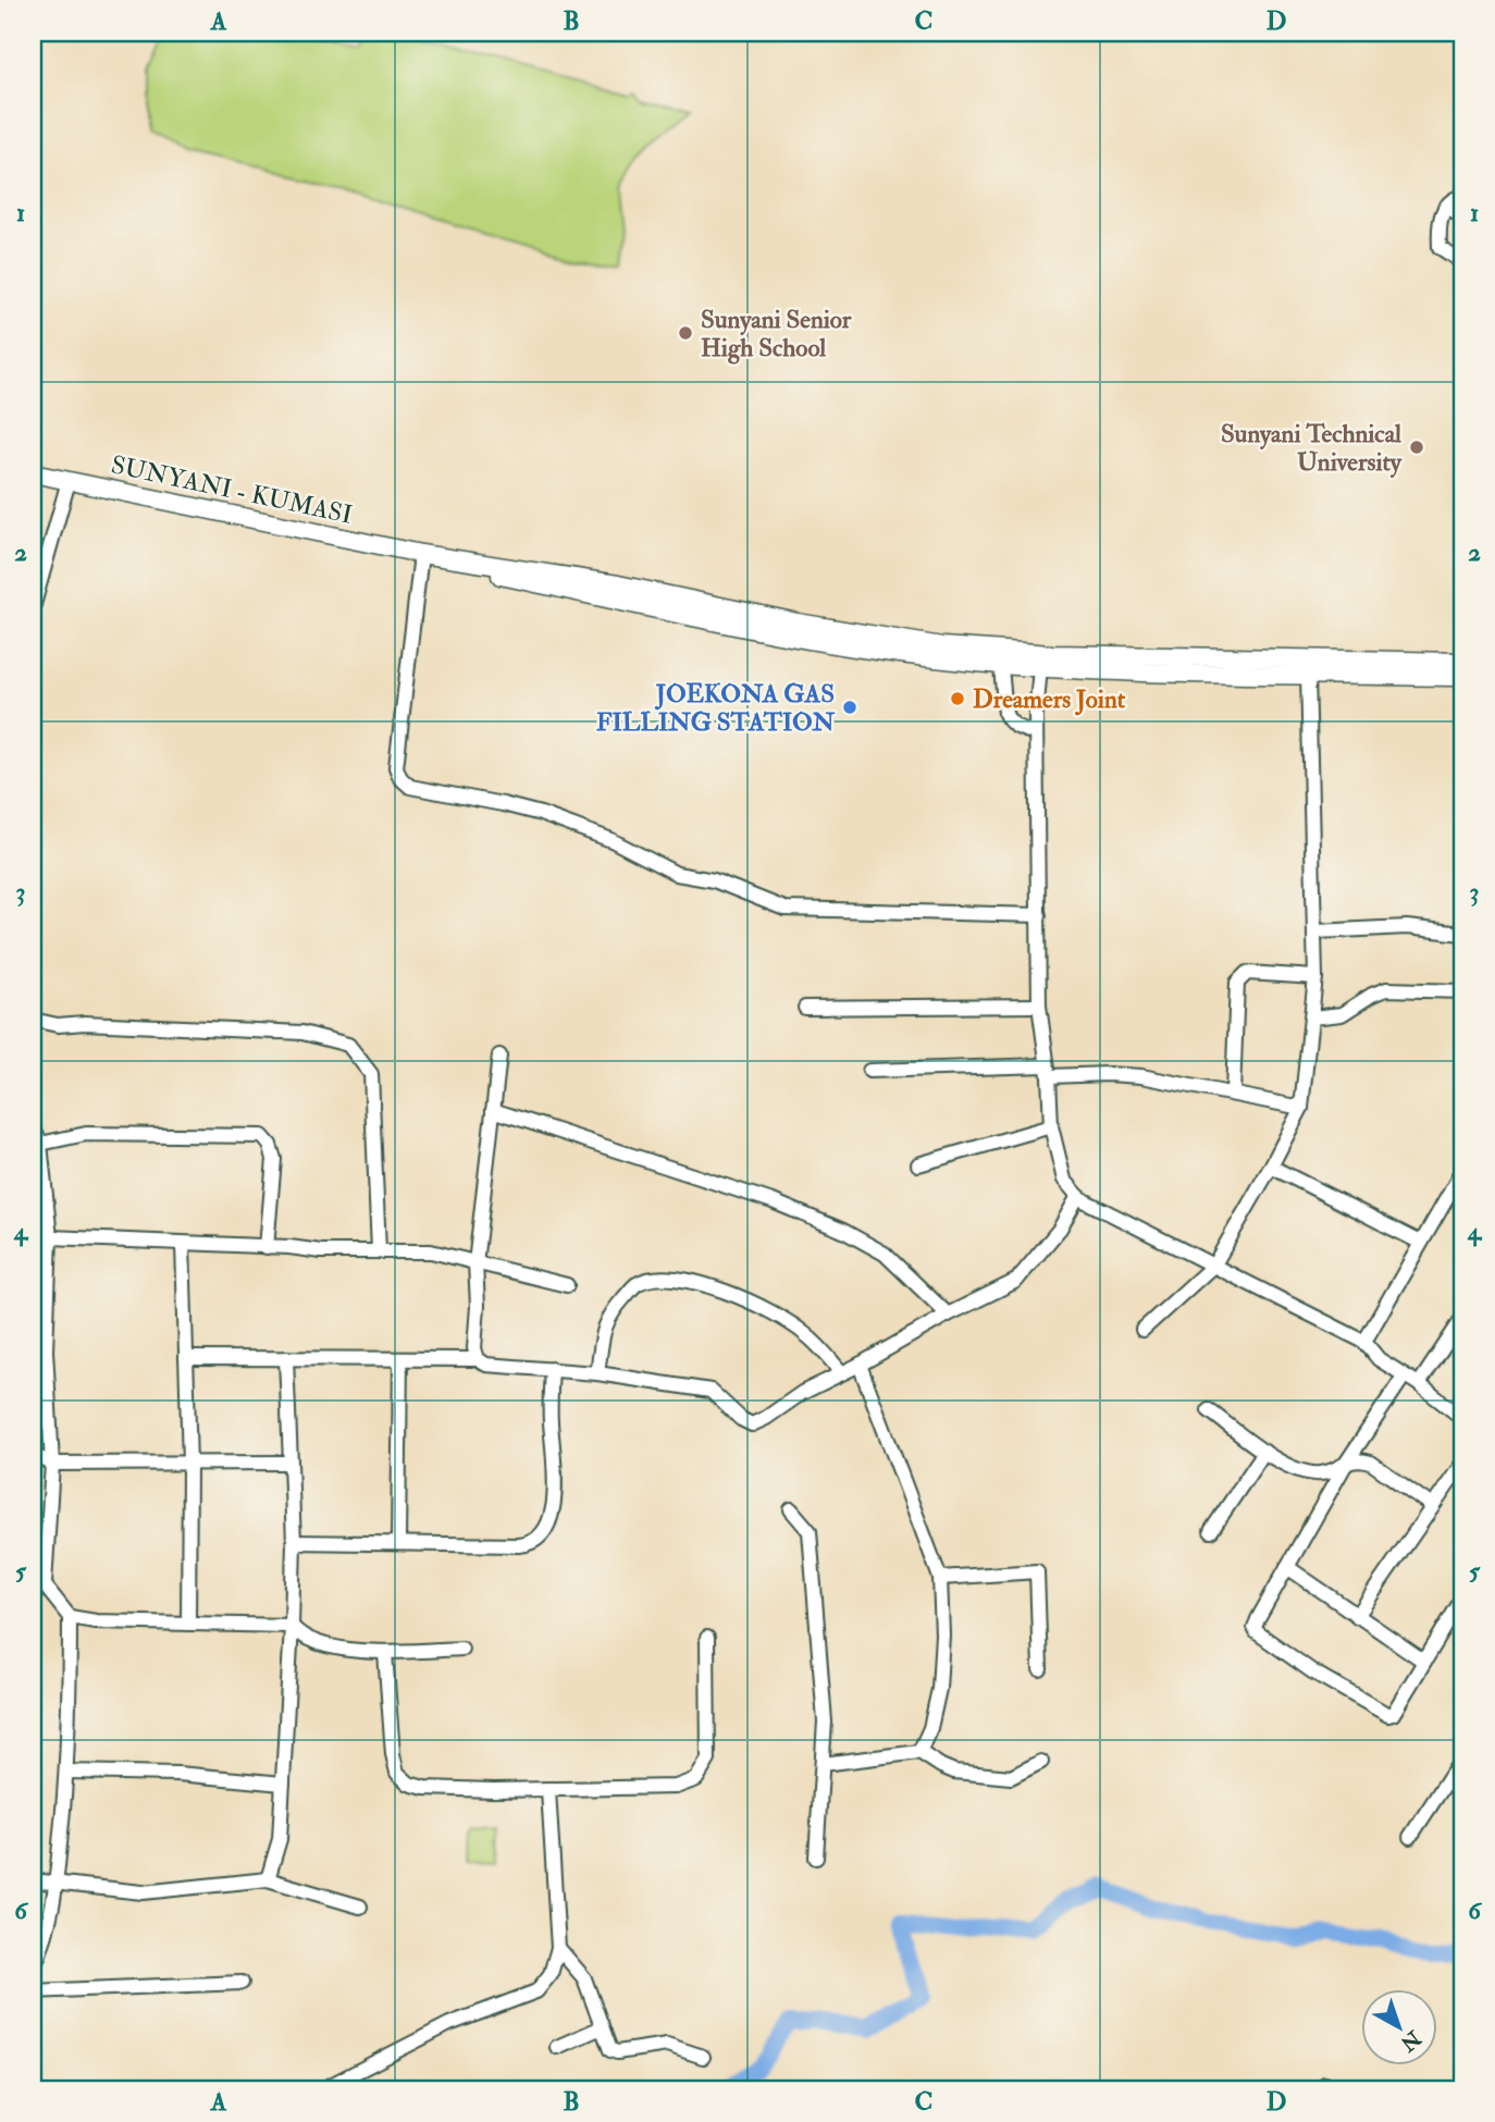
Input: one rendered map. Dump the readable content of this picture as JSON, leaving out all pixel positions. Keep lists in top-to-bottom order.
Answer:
{
  "streets": {
    "main road": ["SUNYANI - KUMASI"]
  },
  "places": [
    "Sunyani Senior High School",
    "Sunyani Technical University",
    "Dreamers Joint",
    "JOEKONA GAS FILLING STATION"
  ],
  "north": "bottom right",
  "grid": {
    "columns": [
      "A",
      "B",
      "C",
      "D"
    ],
    "rows": [
      "1",
      "2",
      "3",
      "4",
      "5",
      "6"
    ]
  }
}
